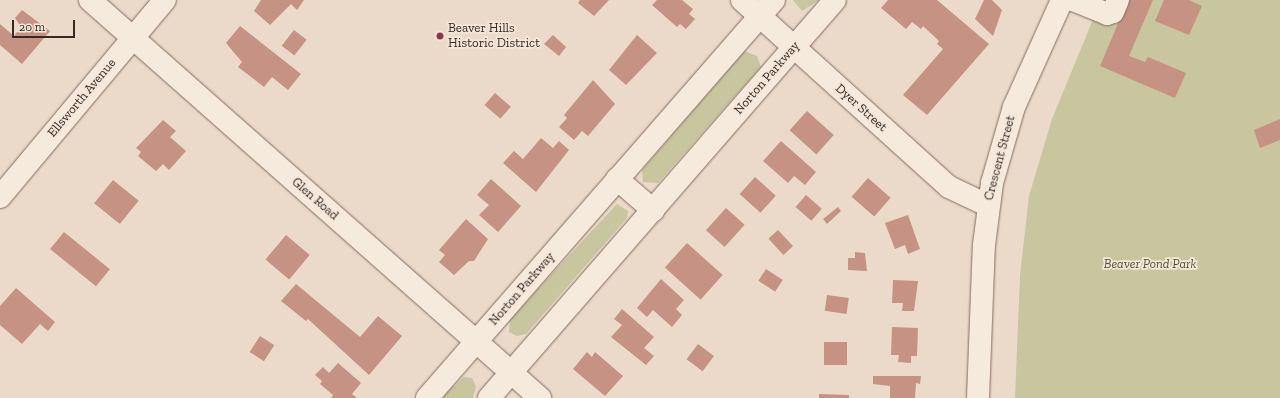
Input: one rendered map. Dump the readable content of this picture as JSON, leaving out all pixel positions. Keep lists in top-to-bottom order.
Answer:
{
  "streets": {
    "street": [
      "Norton Parkway",
      "Ellsworth Avenue",
      "Dyer Street",
      "Crescent Street",
      "Glen Road"
    ]
  },
  "crossings": [
    ["Norton Parkway", "Dyer Street"],
    ["Norton Parkway", "Glen Road"],
    ["Ellsworth Avenue", "Glen Road"],
    ["Dyer Street", "Crescent Street"]
  ],
  "parks": ["Beaver Pond Park"],
  "places": ["Beaver Hills Historic District"],
  "scale_bar": "20 m"
}
